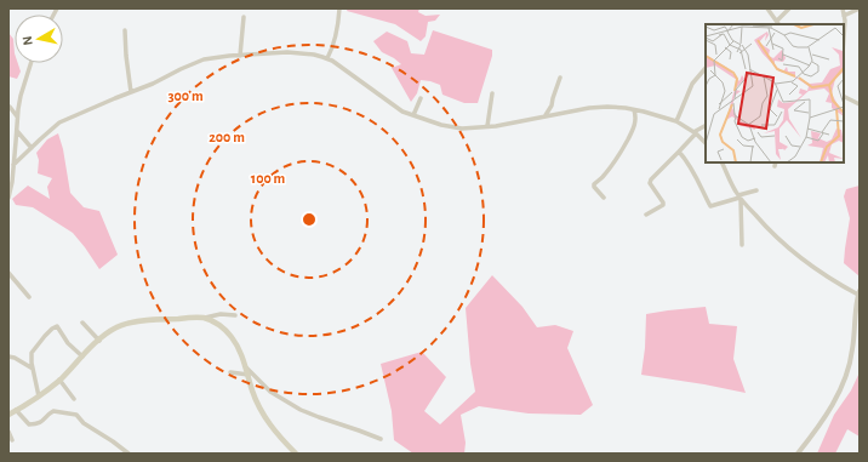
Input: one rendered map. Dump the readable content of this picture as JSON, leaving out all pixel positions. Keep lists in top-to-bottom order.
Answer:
{
  "north": "left",
  "rings": ["300 m", "200 m", "100 m"]
}
